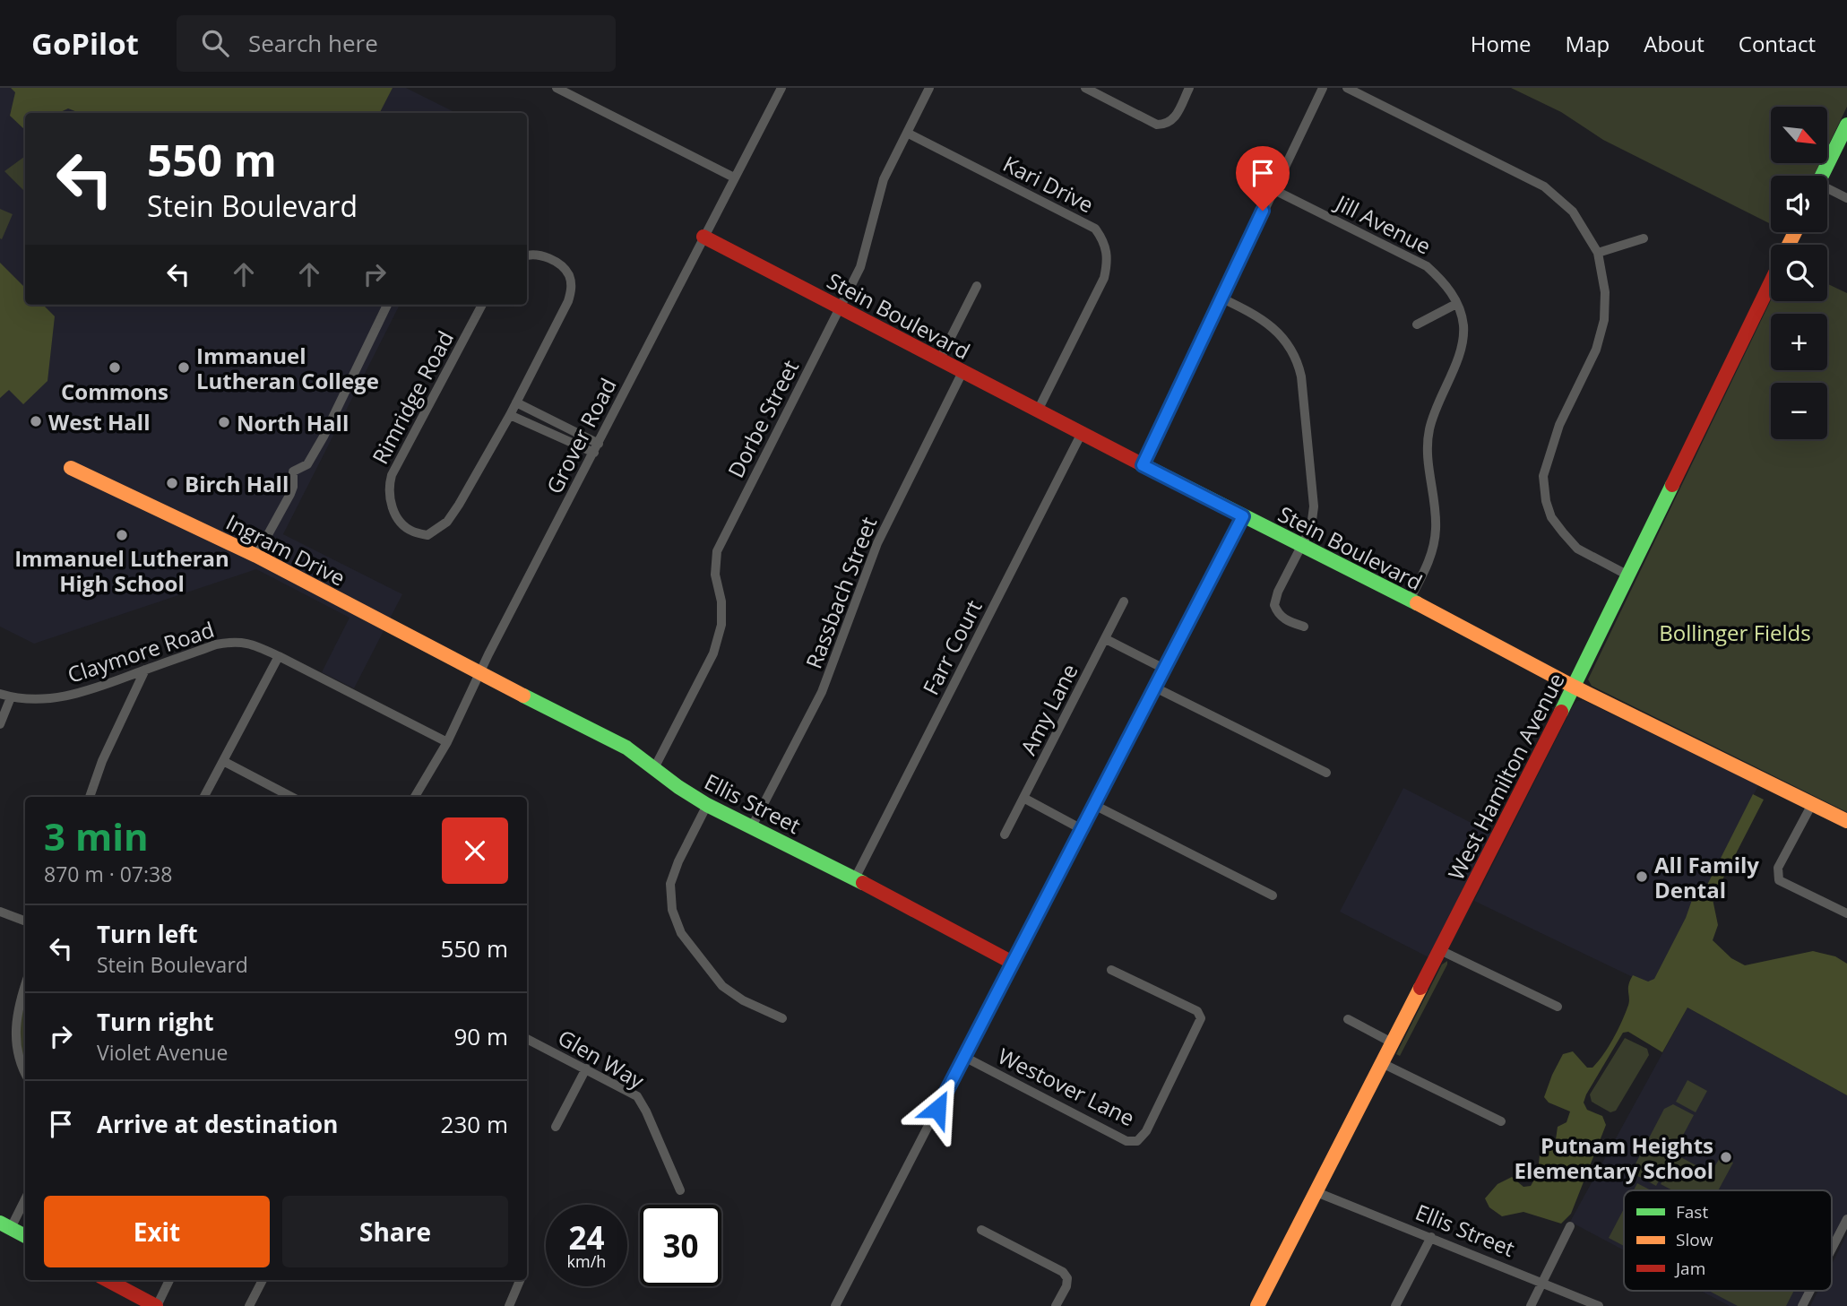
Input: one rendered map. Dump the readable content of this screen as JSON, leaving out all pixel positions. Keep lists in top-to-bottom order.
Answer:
{
  "streets": {
    "street": [
      "Kari Drive",
      "Jill Avenue",
      "Stein Boulevard",
      "Rimridge Road",
      "Dorbe Street",
      "Grover Road",
      "Ingram Drive",
      "Rassbach Street",
      "Farr Court",
      "Claymore Road",
      "Amy Lane",
      "West Hamilton Avenue",
      "Ellis Street",
      "Glen Way",
      "Westover Lane"
    ]
  },
  "crossings": [
    ["Kari Drive", "Stein Boulevard"],
    ["Kari Drive", "Dorbe Street"],
    ["Jill Avenue", "Stein Boulevard"],
    ["Stein Boulevard", "Dorbe Street"],
    ["Stein Boulevard", "Grover Road"],
    ["Stein Boulevard", "Rassbach Street"],
    ["Stein Boulevard", "Farr Court"],
    ["Stein Boulevard", "West Hamilton Avenue"],
    ["Dorbe Street", "Ellis Street"],
    ["Grover Road", "Ingram Drive"],
    ["Grover Road", "Claymore Road"],
    ["Grover Road", "Ellis Street"],
    ["Ingram Drive", "Ellis Street"],
    ["Rassbach Street", "Ellis Street"],
    ["Farr Court", "Ellis Street"],
    ["West Hamilton Avenue", "Ellis Street"]
  ],
  "parks": ["Bollinger Fields"],
  "places": [
    "Commons",
    "Immanuel Lutheran College",
    "West Hall",
    "North Hall",
    "Birch Hall",
    "Immanuel Lutheran High School",
    "All Family Dental",
    "Putnam Heights Elementary School"
  ],
  "legend": ["Fast", "Slow", "Jam"],
  "north": "bottom right",
  "page": {
    "header": "GoPilot",
    "search": "Search here",
    "nav": [
      "Home",
      "Map",
      "About",
      "Contact"
    ],
    "map_buttons": ["+", "−"],
    "turn": ["550 m", "Stein Boulevard"],
    "heading": ["3 min", "870 m · 07:38"],
    "list": [
      {
        "name": "Turn left",
        "note": "Stein Boulevard",
        "value": "550 m"
      },
      {
        "name": "Turn right",
        "note": "Violet Avenue",
        "value": "90 m"
      },
      {
        "name": "Arrive at destination",
        "value": "230 m"
      }
    ],
    "buttons": ["Exit", "Share"],
    "speed": "24 km/h",
    "limit": "30"
  }
}
